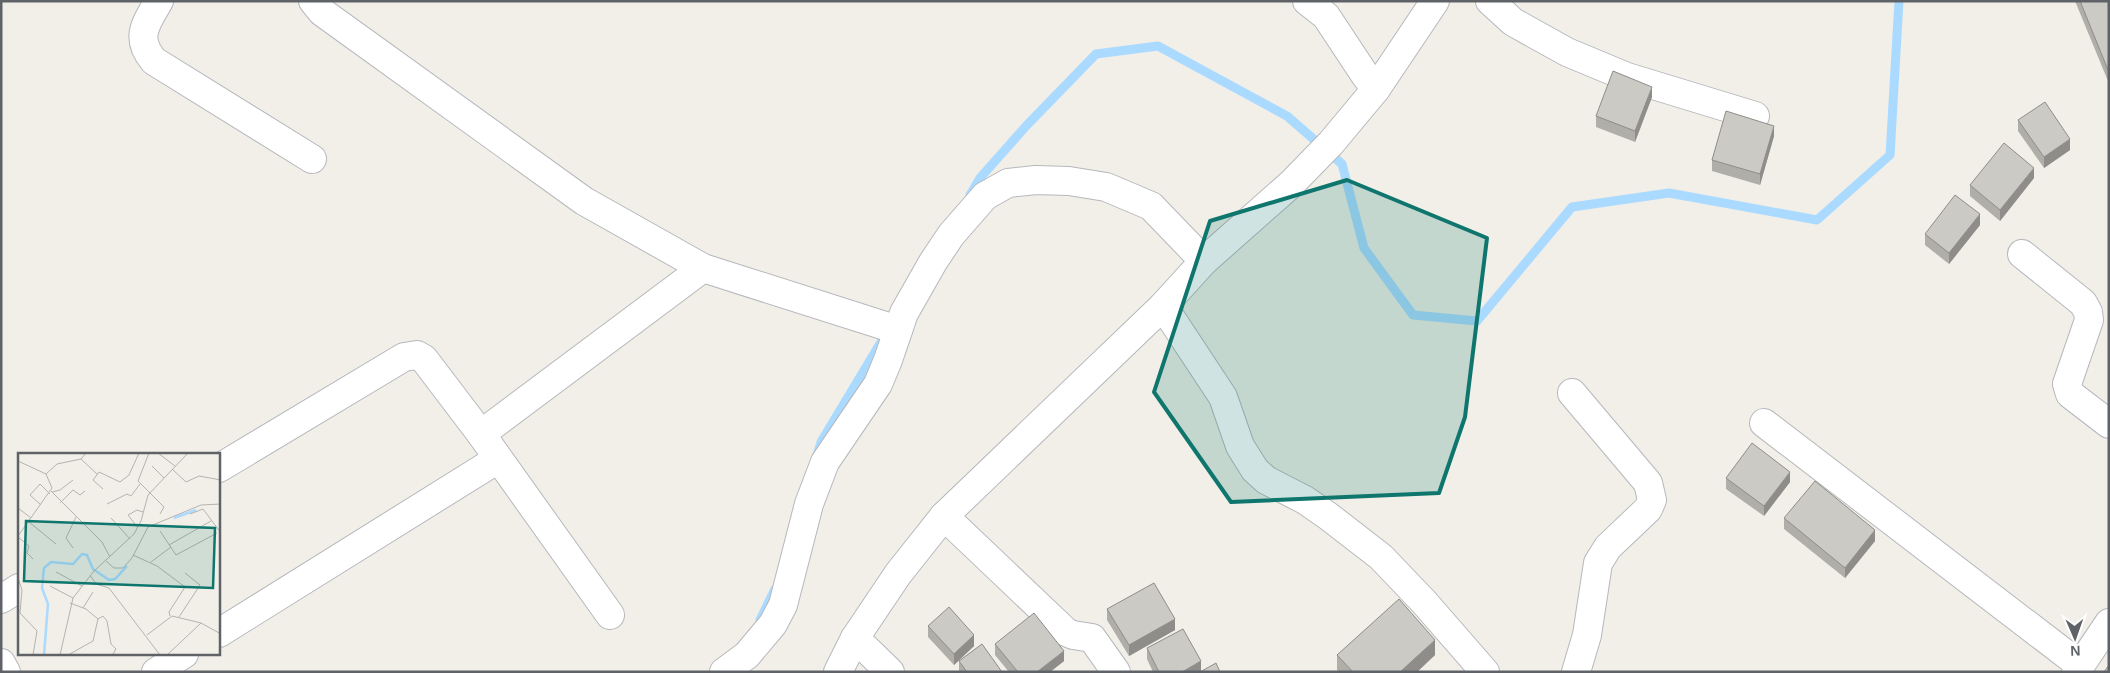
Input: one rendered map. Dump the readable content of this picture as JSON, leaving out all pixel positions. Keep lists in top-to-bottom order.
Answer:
{
  "north": "bottom"
}
